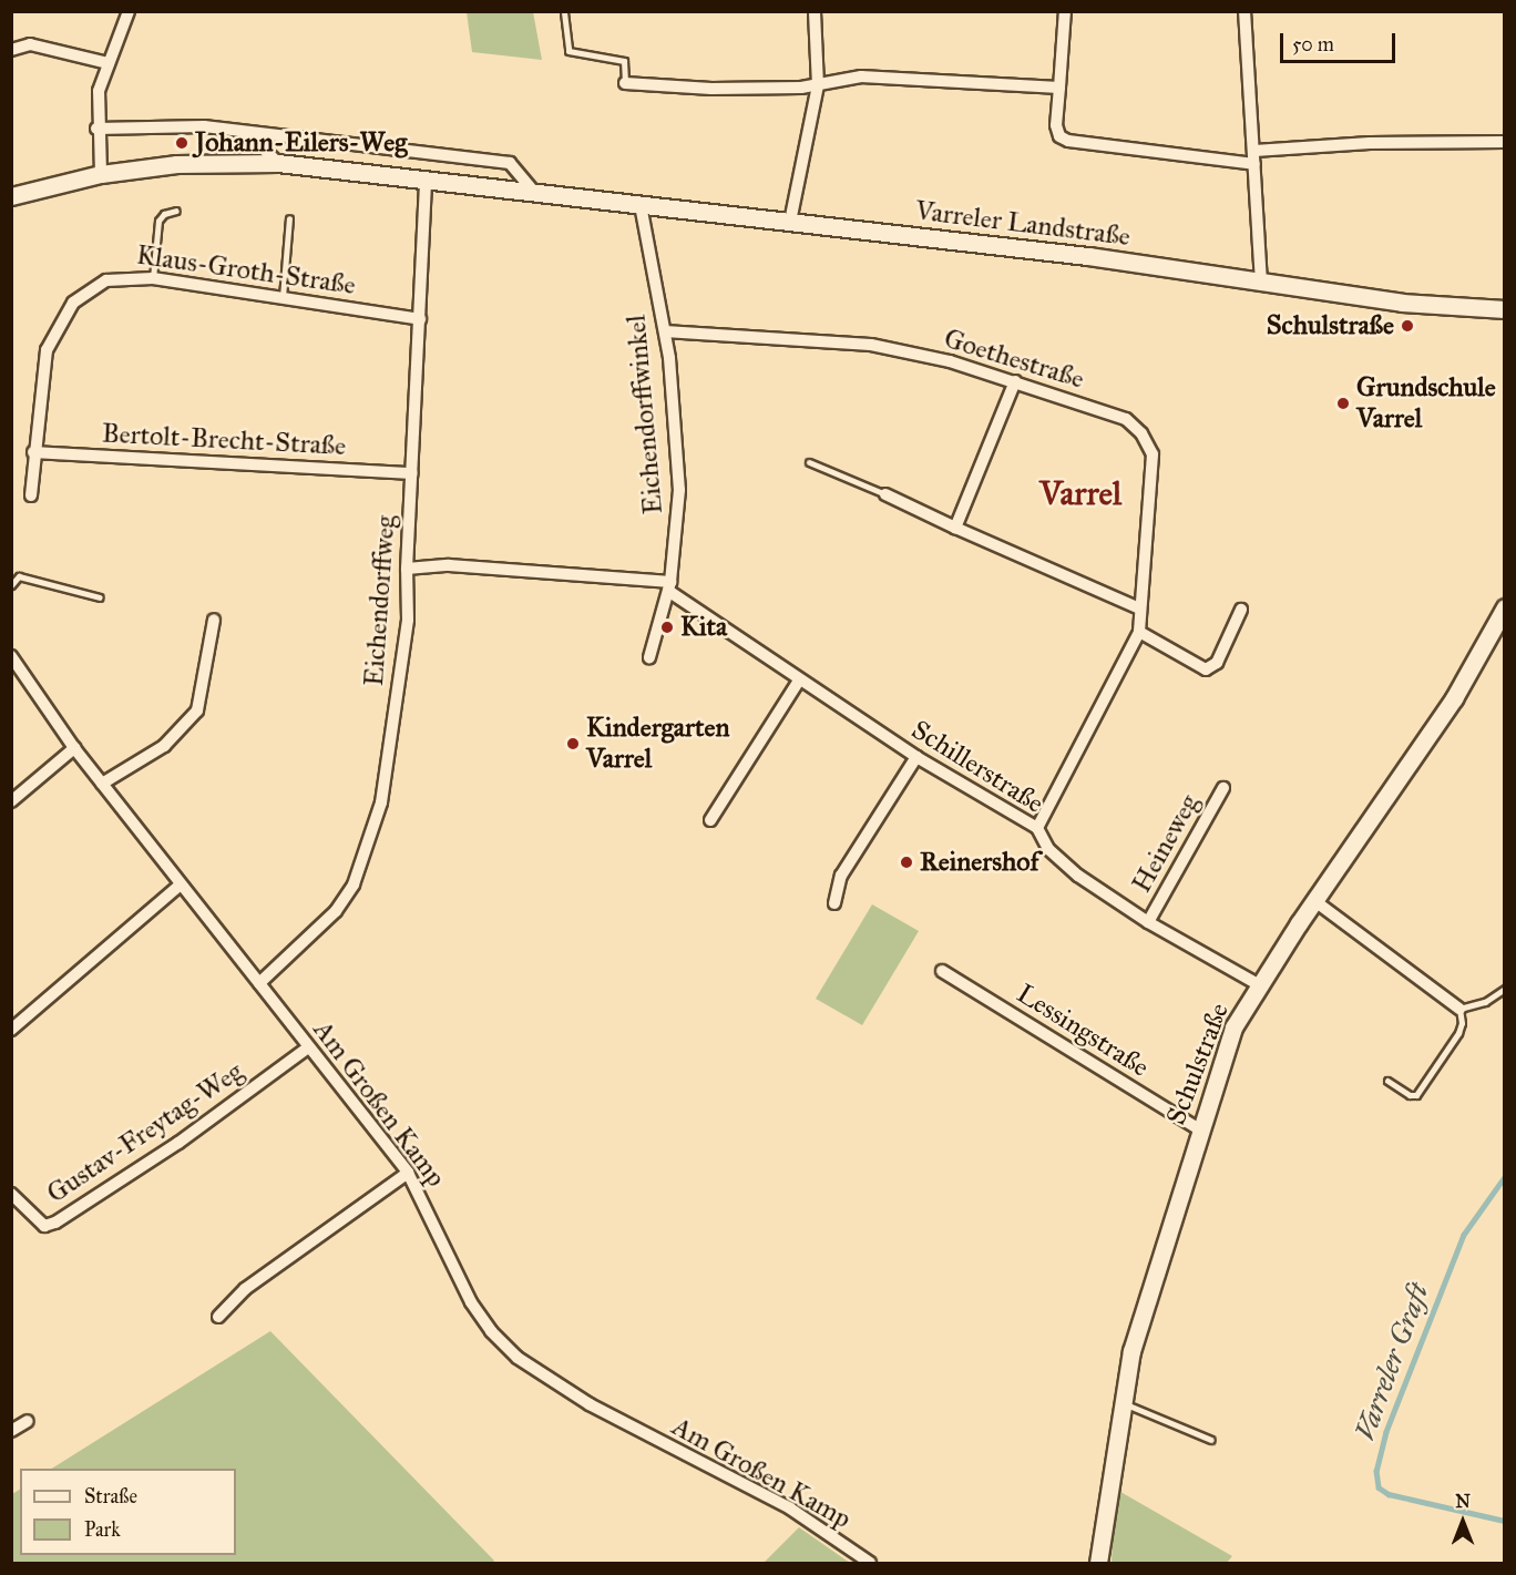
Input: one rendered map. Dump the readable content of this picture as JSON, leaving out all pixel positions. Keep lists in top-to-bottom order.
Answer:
{
  "streets": {
    "main road": ["Varreler Landstraße", "Schulstraße"],
    "street": [
      "Klaus-Groth-Straße",
      "Goethestraße",
      "Eichendorffwinkel",
      "Bertolt-Brecht-Straße",
      "Eichendorffweg",
      "Schillerstraße",
      "Heineweg",
      "Lessingstraße",
      "Am Großen Kamp",
      "Gustav-Freytag-Weg"
    ]
  },
  "crossings": [
    ["Varreler Landstraße", "Eichendorffwinkel"],
    ["Varreler Landstraße", "Eichendorffweg"],
    ["Klaus-Groth-Straße", "Bertolt-Brecht-Straße"],
    ["Klaus-Groth-Straße", "Eichendorffweg"],
    ["Goethestraße", "Eichendorffwinkel"],
    ["Goethestraße", "Schillerstraße"],
    ["Eichendorffwinkel", "Schillerstraße"],
    ["Bertolt-Brecht-Straße", "Eichendorffweg"],
    ["Eichendorffweg", "Am Großen Kamp"],
    ["Schillerstraße", "Heineweg"],
    ["Schillerstraße", "Schulstraße"],
    ["Lessingstraße", "Schulstraße"],
    ["Am Großen Kamp", "Gustav-Freytag-Weg"]
  ],
  "districts": ["Varrel"],
  "water": ["Varreler Graft"],
  "places": [
    "Johann-Eilers-Weg",
    "Schulstraße",
    "Grundschule Varrel",
    "Kita",
    "Kindergarten Varrel",
    "Reinershof"
  ],
  "legend": ["Straße", "Park"],
  "scale_bar": "50 m",
  "north": "top"
}
